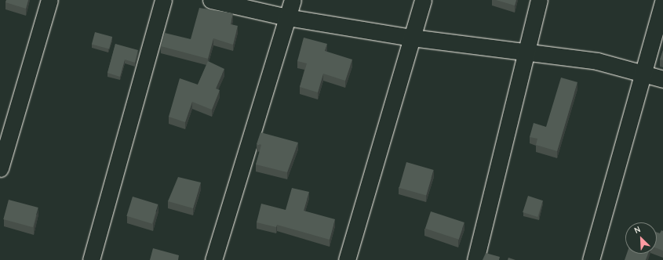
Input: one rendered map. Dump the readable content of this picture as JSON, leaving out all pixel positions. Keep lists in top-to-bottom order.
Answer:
{
  "north": "top left"
}
